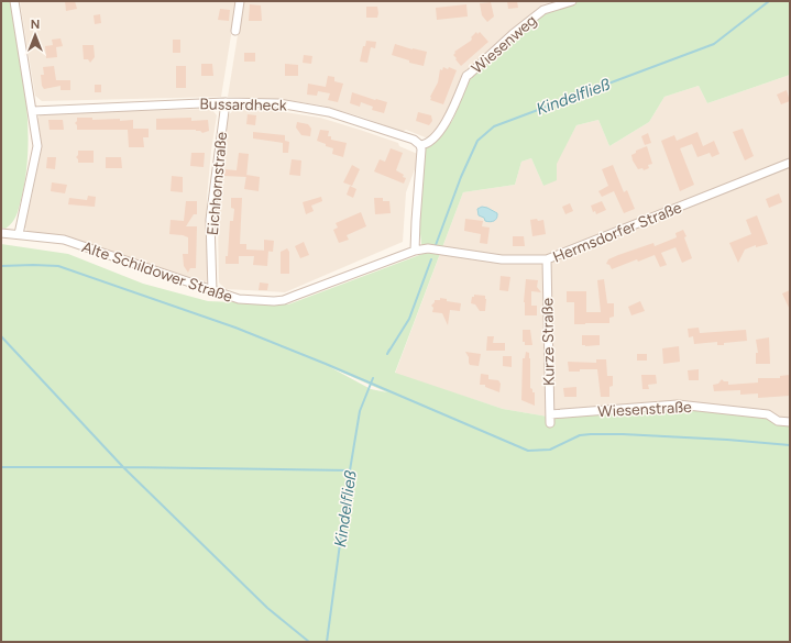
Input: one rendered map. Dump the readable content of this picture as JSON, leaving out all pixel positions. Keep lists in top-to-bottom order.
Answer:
{
  "streets": {
    "street": [
      "Wiesenweg",
      "Bussardheck",
      "Eichhornstraße",
      "Hermsdorfer Straße",
      "Alte Schildower Straße",
      "Kurze Straße",
      "Wiesenstraße"
    ]
  },
  "crossings": [
    ["Wiesenweg", "Bussardheck"],
    ["Bussardheck", "Eichhornstraße"],
    ["Eichhornstraße", "Alte Schildower Straße"],
    ["Hermsdorfer Straße", "Alte Schildower Straße"],
    ["Hermsdorfer Straße", "Kurze Straße"],
    ["Kurze Straße", "Wiesenstraße"]
  ],
  "water": ["Kindelfließ"],
  "north": "top"
}
